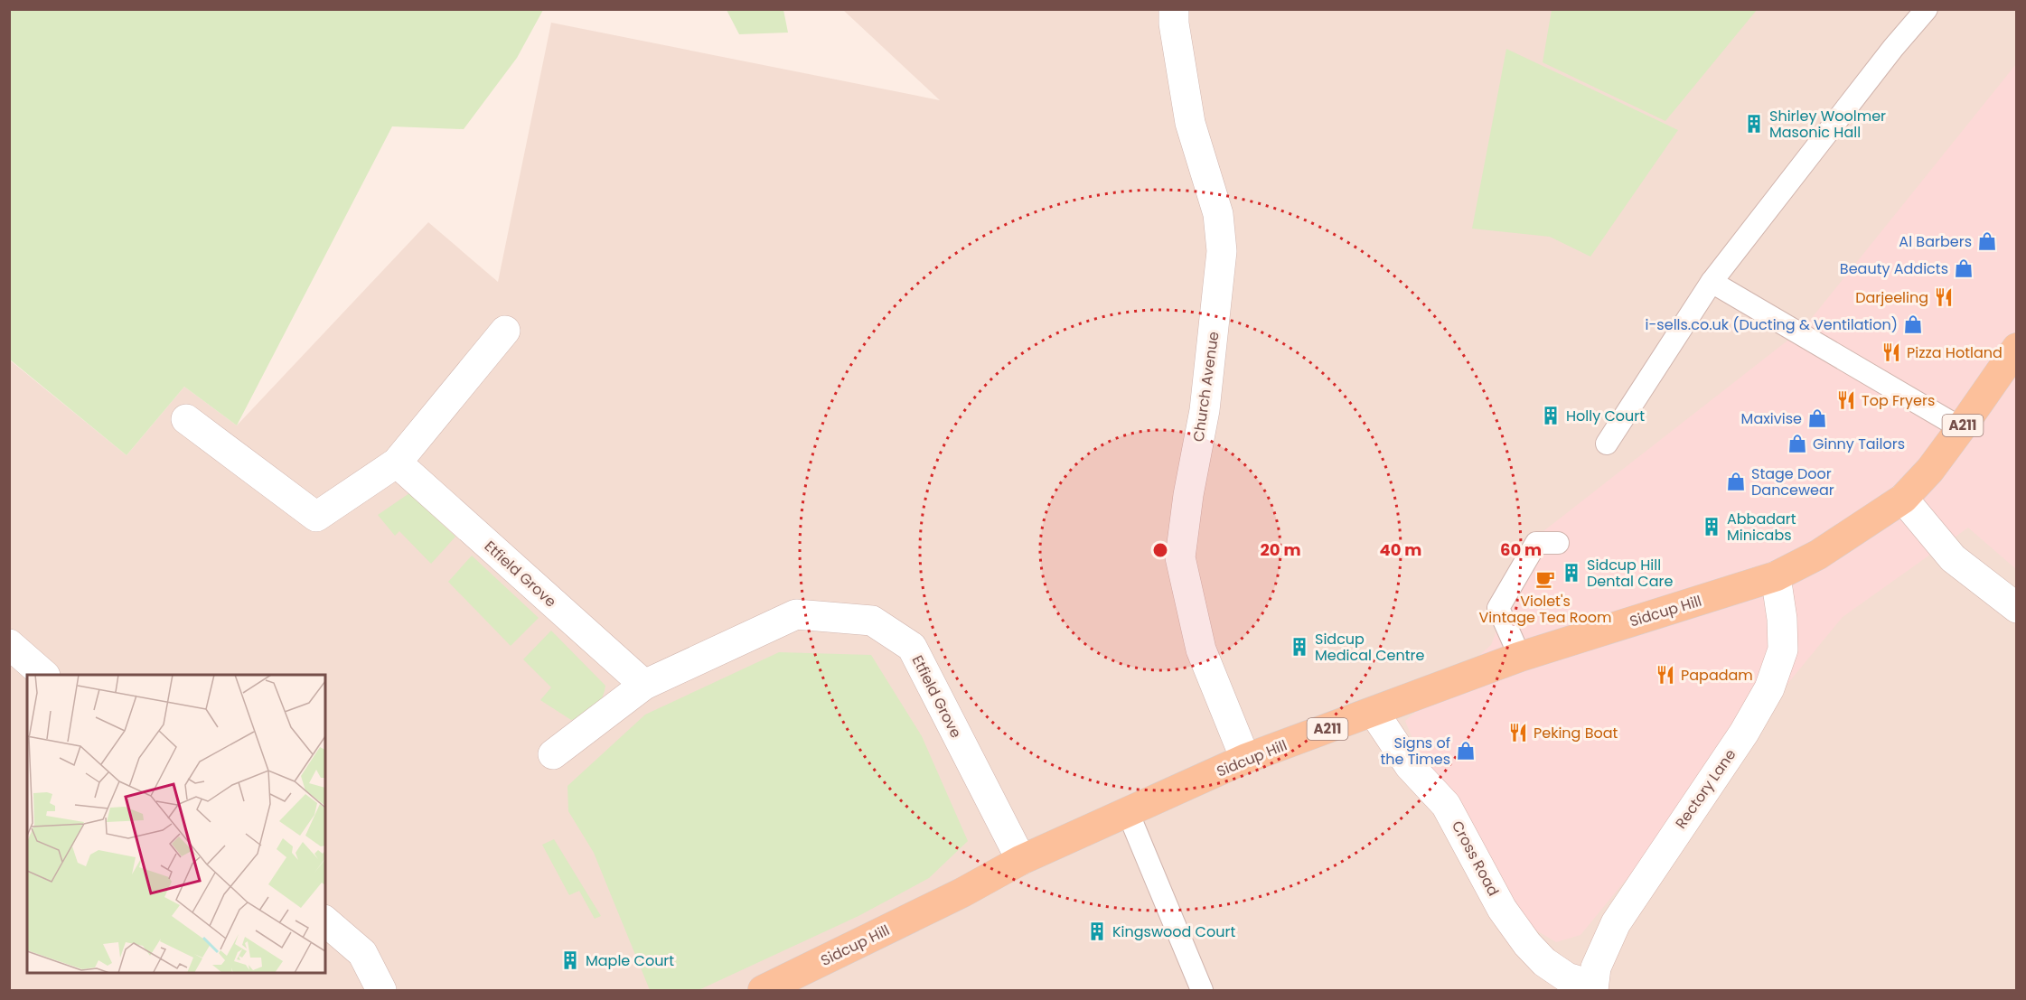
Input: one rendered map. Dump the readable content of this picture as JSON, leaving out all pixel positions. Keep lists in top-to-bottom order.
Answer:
{
  "streets": {
    "main road": ["A211", "Sidcup Hill"],
    "street": [
      "Church Avenue",
      "Etfield Grove",
      "Rectory Lane",
      "Cross Road"
    ]
  },
  "crossings": [
    ["Church Avenue", "Sidcup Hill"],
    ["A211", "Sidcup Hill"],
    ["Etfield Grove", "Sidcup Hill"],
    ["Sidcup Hill", "Rectory Lane"],
    ["Sidcup Hill", "Cross Road"],
    ["Rectory Lane", "Cross Road"]
  ],
  "places": {
    "building": [
      "Shirley Woolmer Masonic Hall",
      "Holly Court",
      "Abbadart Minicabs",
      "Sidcup Hill Dental Care",
      "Sidcup Medical Centre",
      "Kingswood Court",
      "Maple Court"
    ],
    "shop": [
      "Al Barbers",
      "Beauty Addicts",
      "i-sells.co.uk (Ducting & Ventilation)",
      "Maxivise",
      "Ginny Tailors",
      "Stage Door Dancewear",
      "Signs of the Times"
    ],
    "restaurant": [
      "Darjeeling",
      "Pizza Hotland",
      "Top Fryers",
      "Papadam",
      "Peking Boat"
    ],
    "cafe": ["Violet's Vintage Tea Room"]
  },
  "rings": ["20 m", "40 m", "60 m"]
}
